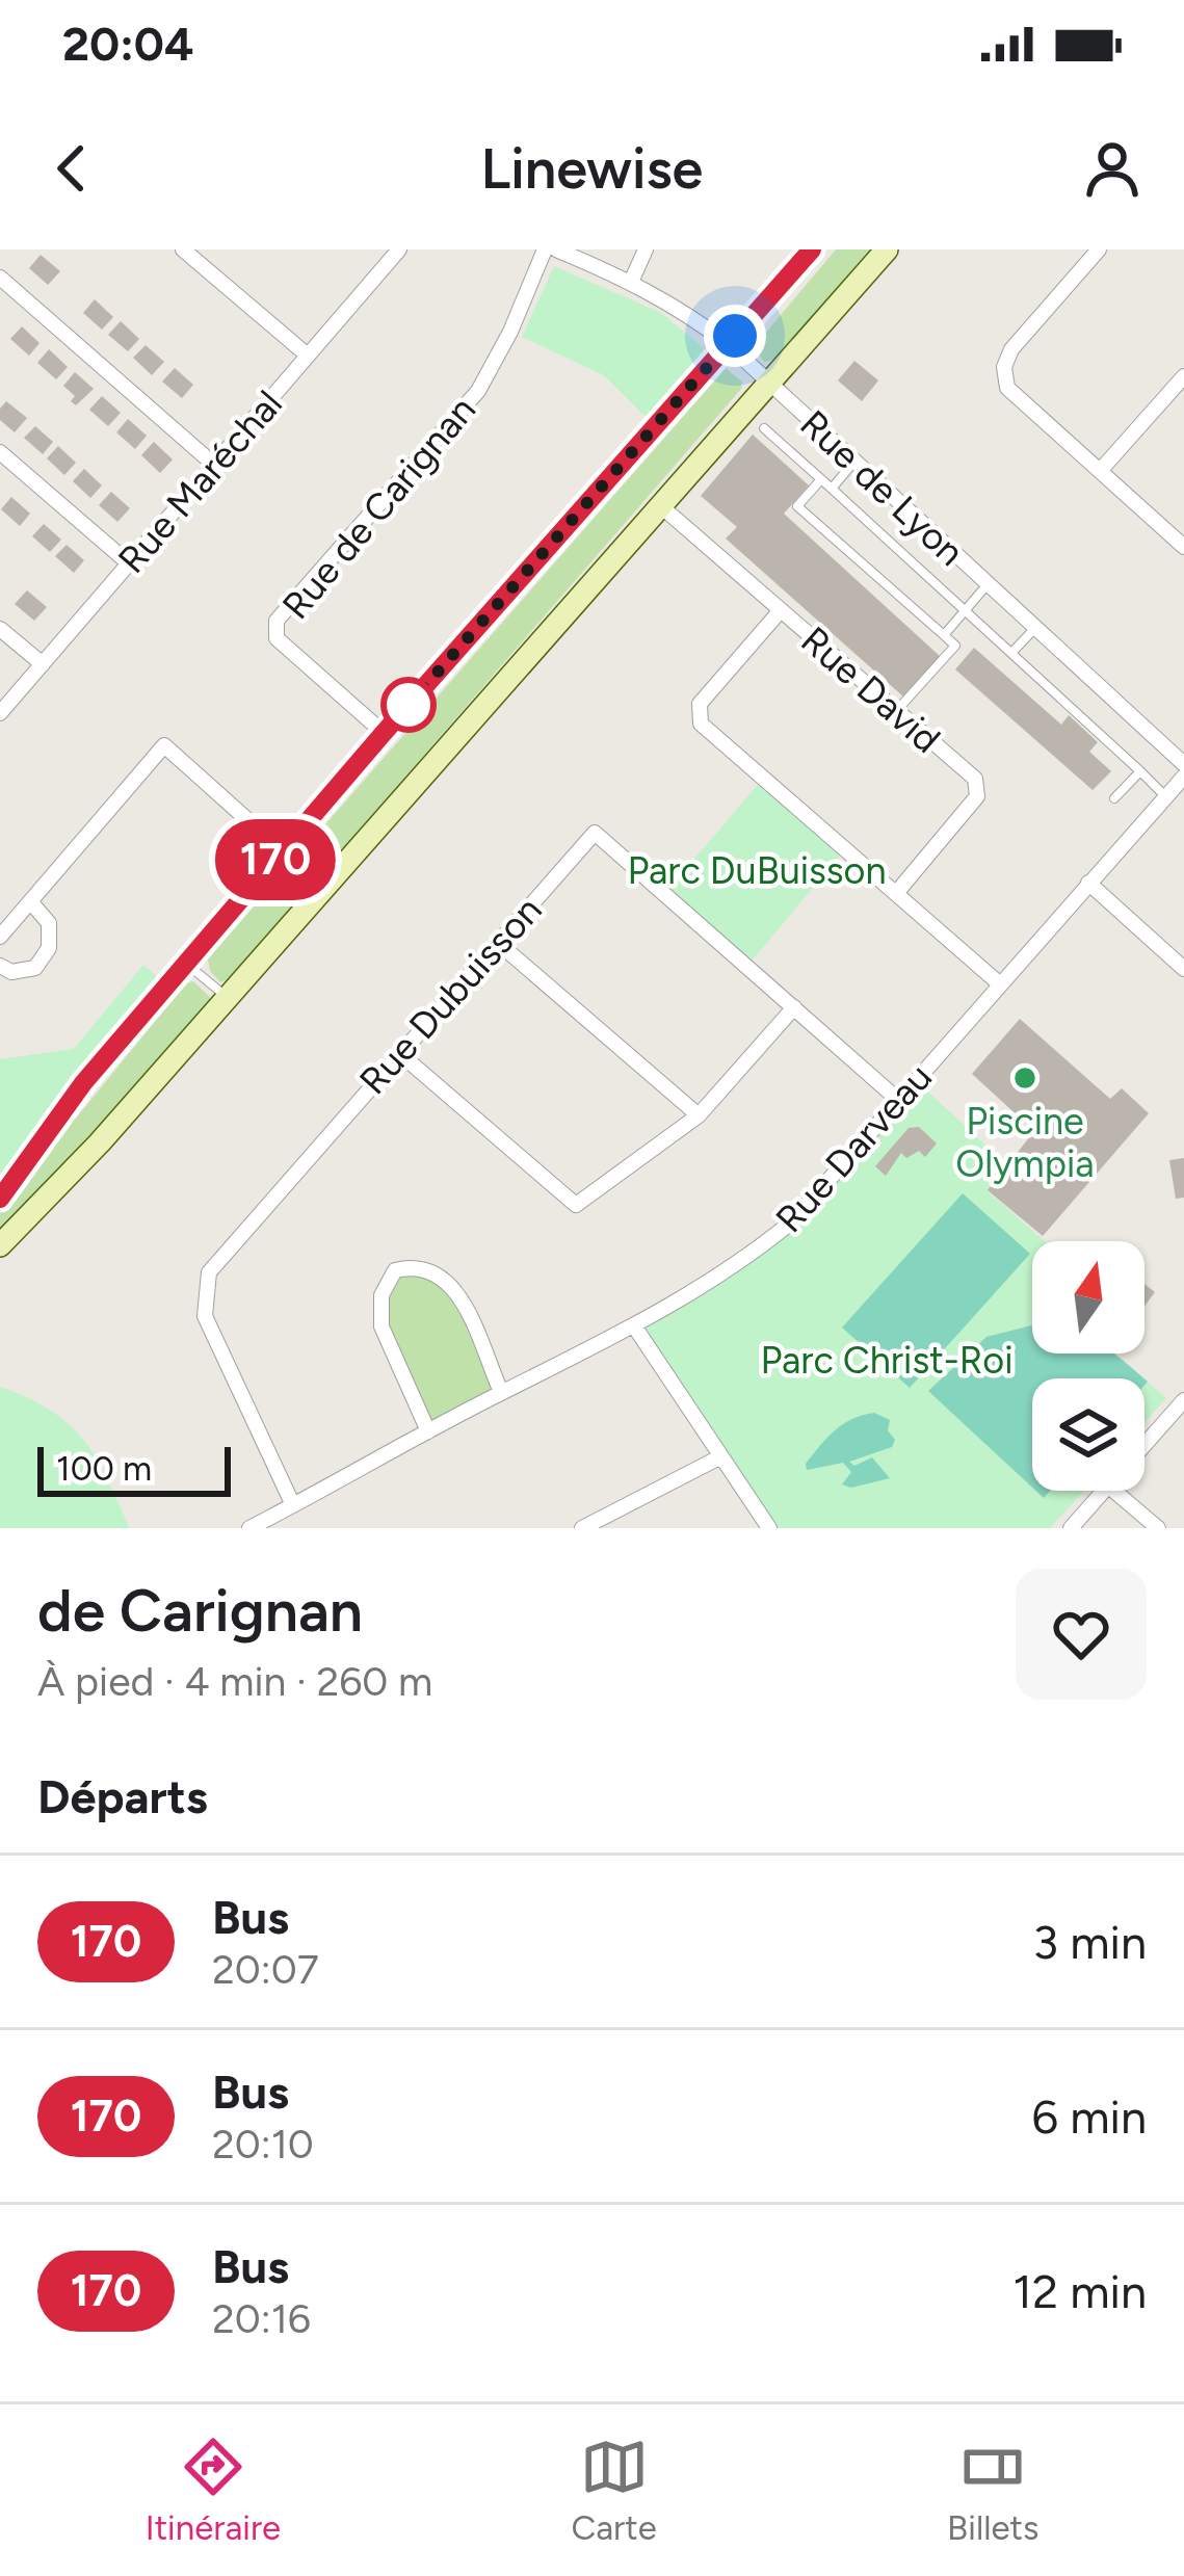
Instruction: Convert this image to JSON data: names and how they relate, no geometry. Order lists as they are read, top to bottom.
{
  "streets": {
    "street": [
      "Rue Maréchal",
      "Rue de Lyon",
      "Rue de Carignan",
      "Rue David",
      "Rue Dubuisson",
      "Rue Darveau"
    ]
  },
  "crossings": [
    ["Rue Dubuisson", "Rue Darveau"]
  ],
  "parks": ["Parc DuBuisson", "Parc Christ-Roi"],
  "places": ["Piscine Olympia"],
  "lines": ["bus line 170"],
  "scale_bar": "100 m",
  "north": "top",
  "page": {
    "status": "20:04",
    "header": "Linewise",
    "on_map": "170",
    "scale": "100 m",
    "heading": [
      ["de Carignan", "À pied · 4 min · 260 m"],
      "Départs"
    ],
    "list": [
      {
        "mark": "170",
        "name": "Bus",
        "note": "20:07",
        "value": "3 min"
      },
      {
        "mark": "170",
        "name": "Bus",
        "note": "20:10",
        "value": "6 min"
      },
      {
        "mark": "170",
        "name": "Bus",
        "note": "20:16",
        "value": "12 min"
      }
    ],
    "tabs": ["Itinéraire", "Carte", "Billets"]
  }
}
